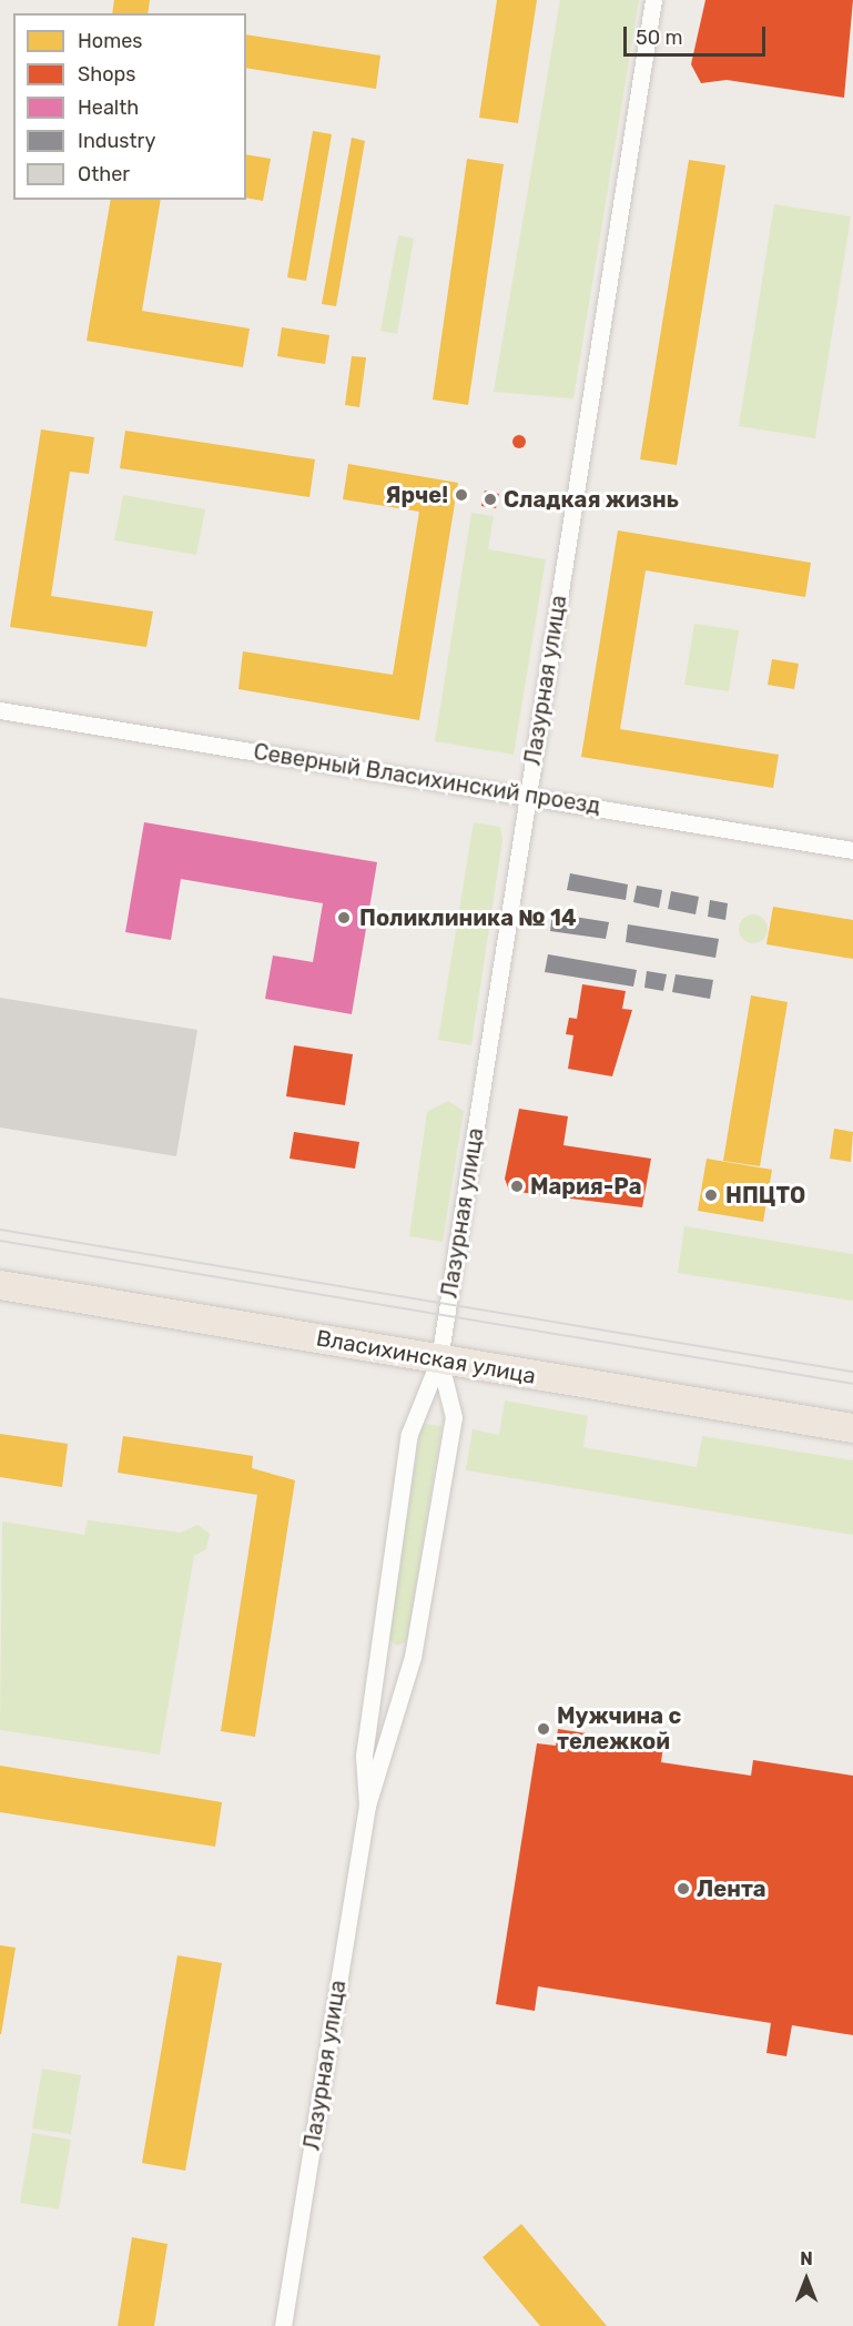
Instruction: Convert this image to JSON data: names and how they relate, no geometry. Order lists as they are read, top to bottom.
{
  "streets": {
    "highway": ["Власихинская улица"],
    "street": ["Лазурная улица", "Северный Власихинский проезд"]
  },
  "crossings": [
    ["Лазурная улица", "Северный Власихинский проезд"],
    ["Лазурная улица", "Власихинская улица"]
  ],
  "places": [
    "Ярче!",
    "Сладкая жизнь",
    "Поликлиника № 14",
    "Мария-Ра",
    "НПЦТО",
    "Мужчина с тележкой",
    "Лента"
  ],
  "legend": [
    "Homes",
    "Shops",
    "Health",
    "Industry",
    "Other"
  ],
  "scale_bar": "50 m",
  "north": "top"
}
